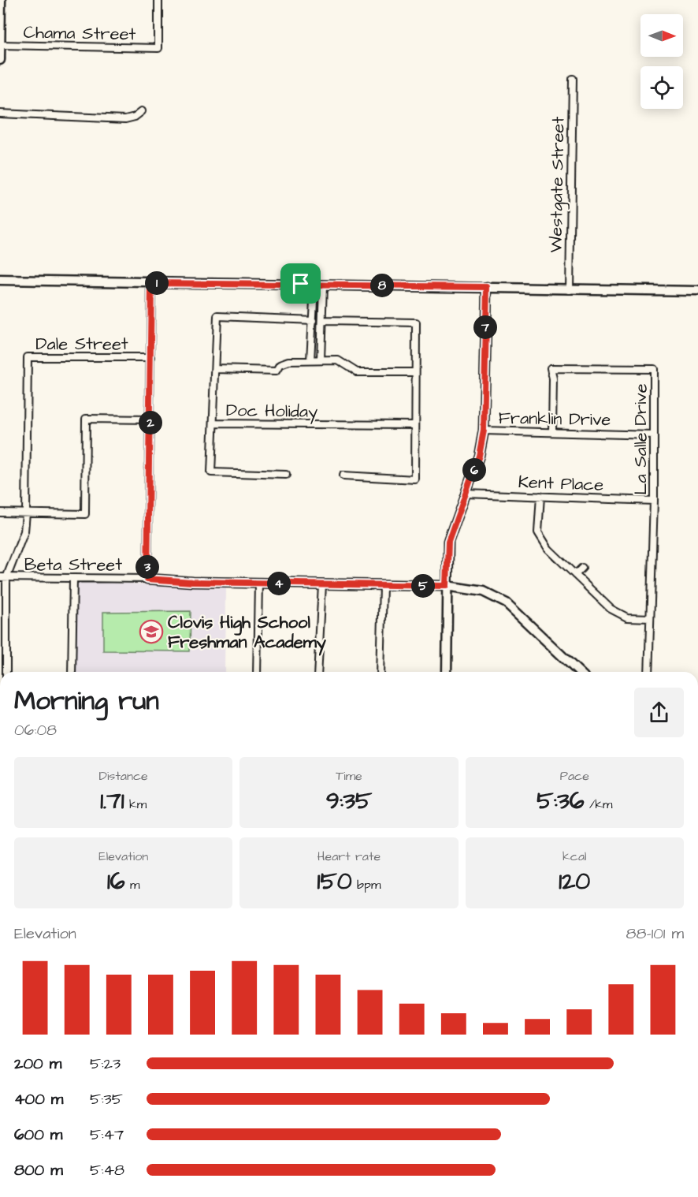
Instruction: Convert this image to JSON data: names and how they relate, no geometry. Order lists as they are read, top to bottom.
{
  "streets": {
    "street": [
      "Chama Street",
      "Westgate Street",
      "Dale Street",
      "Doc Holiday",
      "Franklin Drive",
      "La Salle Drive",
      "Kent Place",
      "Beta Street"
    ]
  },
  "crossings": [
    ["Franklin Drive", "La Salle Drive"],
    ["La Salle Drive", "Kent Place"]
  ],
  "places": {
    "school or university": ["Clovis High School Freshman Academy"]
  },
  "north": "right",
  "page": {
    "pins": [
      "1",
      "8",
      "7",
      "2",
      "6",
      "3",
      "4",
      "5"
    ],
    "heading": ["Morning run", "06:08"],
    "stats": [
      ["Distance", "1.71 km"],
      ["Time", "9:35"],
      ["Pace", "5:36 /km"],
      ["Elevation", "16 m"],
      ["Heart rate", "150 bpm"],
      ["kcal", "120"]
    ],
    "chart": ["Elevation", "88–101 m"],
    "list": [
      {
        "name": "200 m",
        "note": "5:23"
      },
      {
        "name": "400 m",
        "note": "5:35"
      },
      {
        "name": "600 m",
        "note": "5:47"
      },
      {
        "name": "800 m",
        "note": "5:48"
      }
    ]
  }
}
